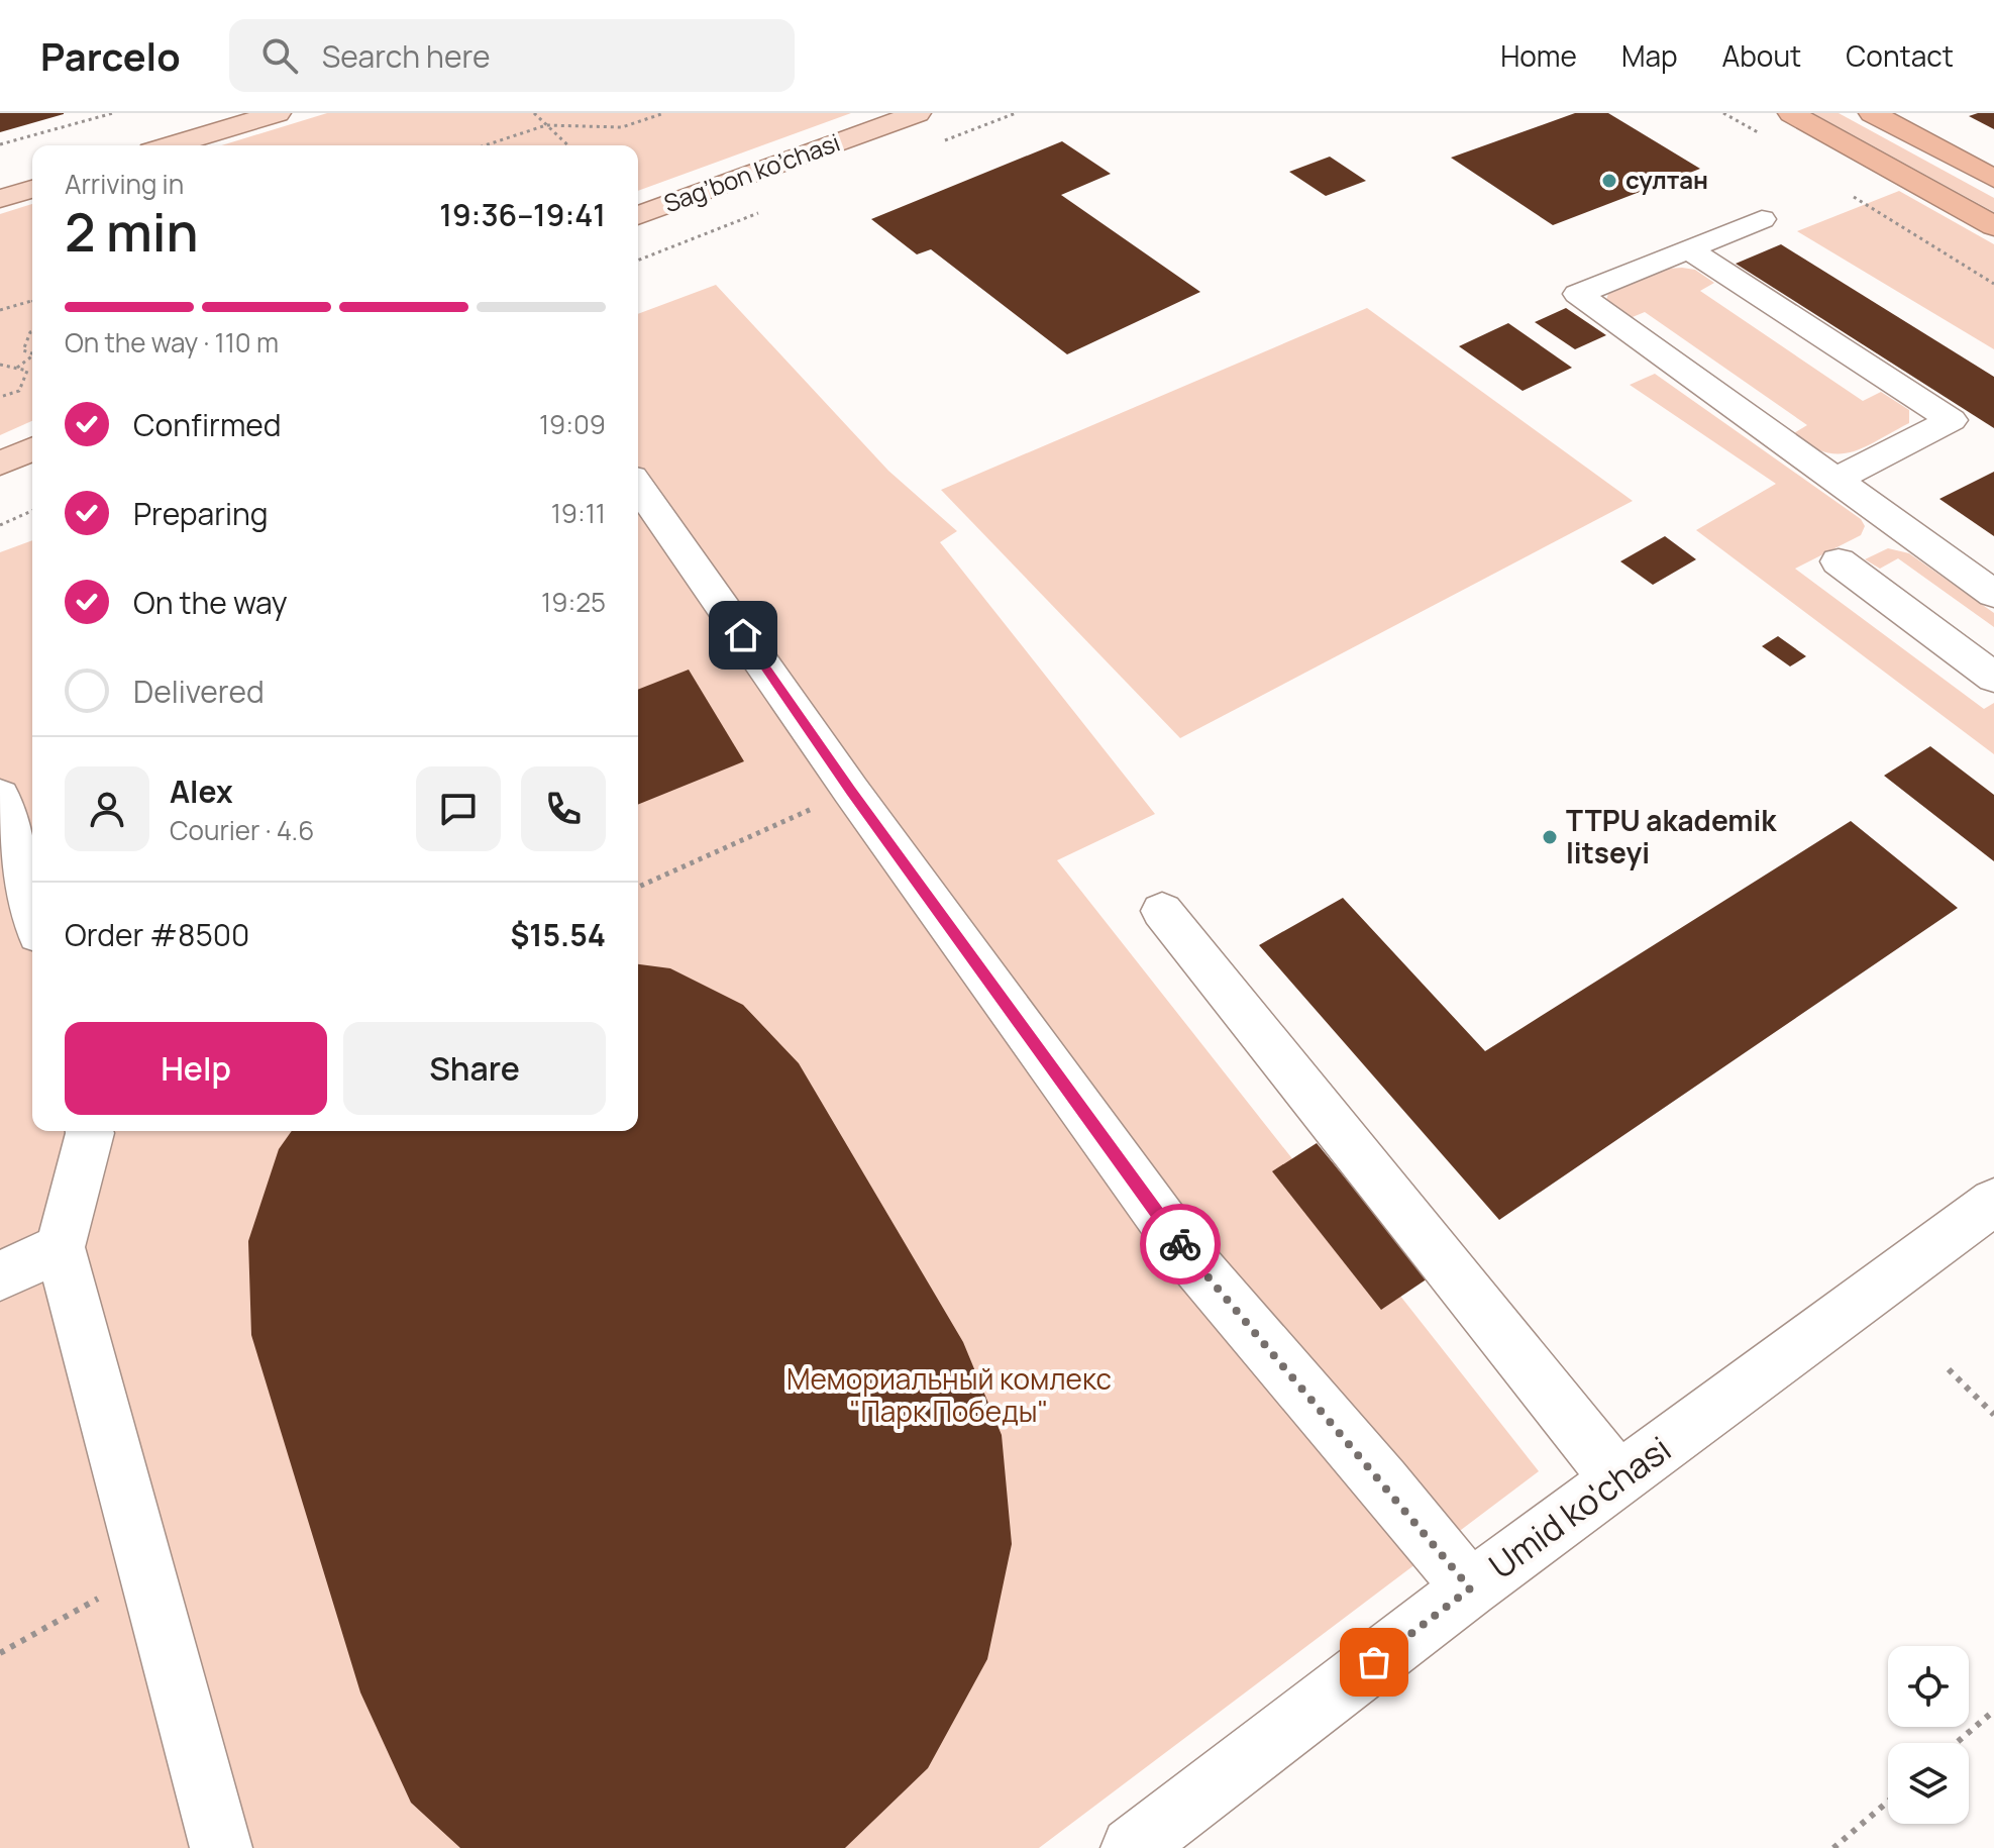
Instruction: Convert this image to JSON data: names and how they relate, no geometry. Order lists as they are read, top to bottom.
{
  "streets": {
    "main road": ["Sag’bon ko’chasi"],
    "street": ["Umid ko'chasi"]
  },
  "parks": ["Мемориальный комлекс \"Парк Победы\""],
  "places": ["султан", "TTPU akademik litseyi"],
  "page": {
    "header": "Parcelo",
    "search": "Search here",
    "nav": [
      "Home",
      "Map",
      "About",
      "Contact"
    ],
    "heading": ["2 min", "Arriving in", "19:36–19:41"],
    "panel": [
      "Alex",
      "Courier · 4.6",
      "Order #8500",
      "$15.54"
    ],
    "bar": "On the way · 110 m",
    "list": [
      ["Confirmed", "19:09"],
      ["Preparing", "19:11"],
      ["On the way", "19:25"],
      "Delivered"
    ],
    "buttons": ["Help", "Share"]
  }
}
